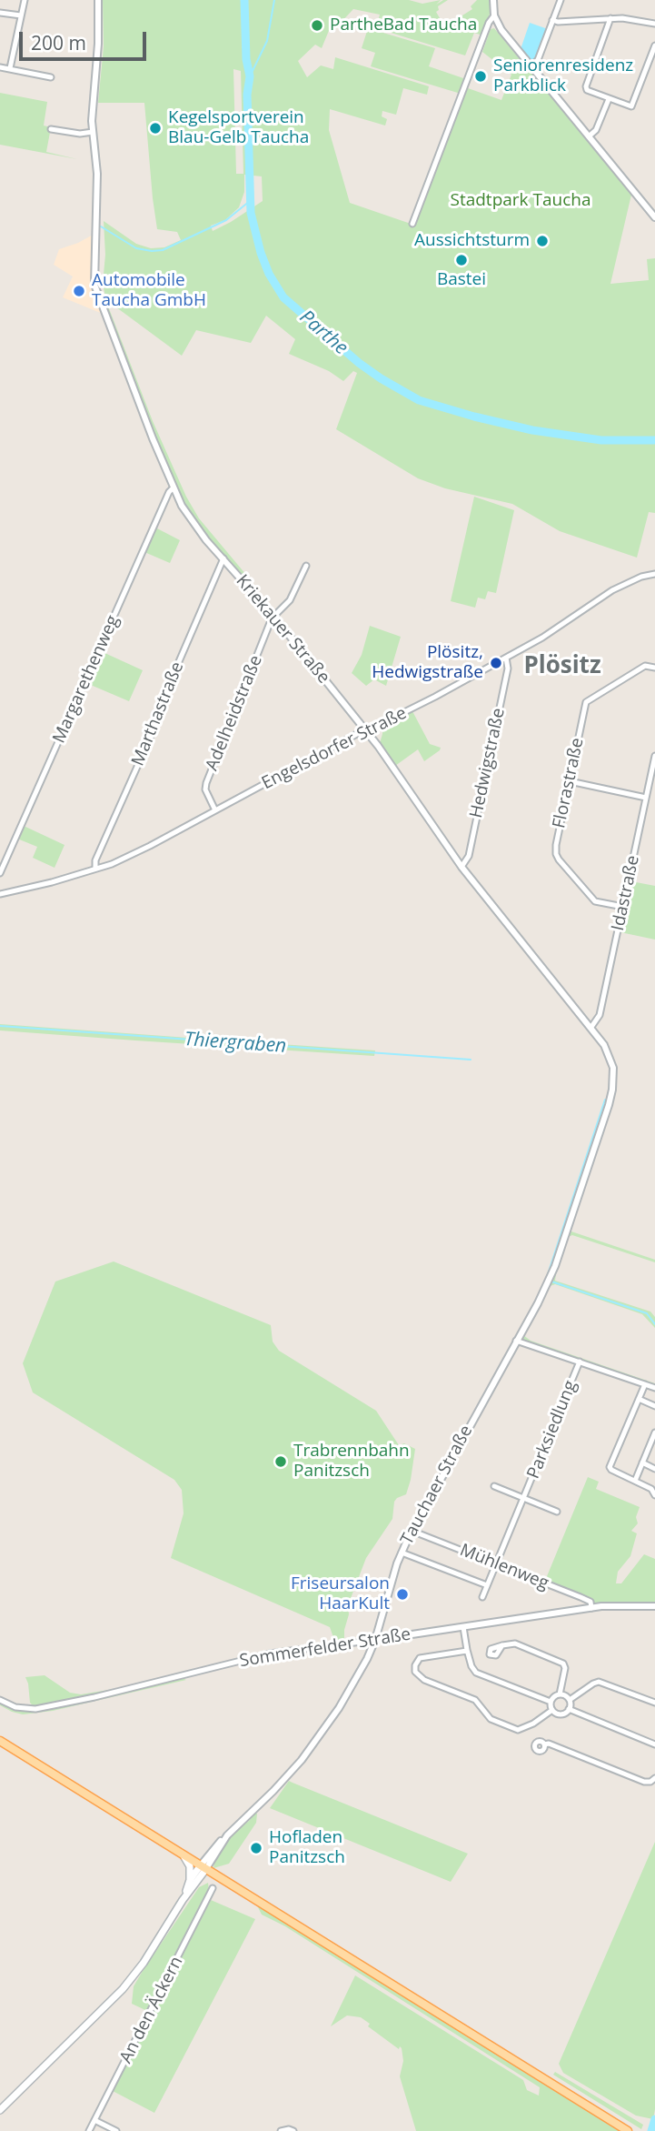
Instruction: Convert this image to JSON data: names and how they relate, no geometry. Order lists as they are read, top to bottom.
{
  "streets": {
    "street": [
      "Kriekauer Straße",
      "Margarethenweg",
      "Adelheidstraße",
      "Marthastraße",
      "Engelsdorfer Straße",
      "Hedwigstraße",
      "Florastraße",
      "Idastraße",
      "Parksiedlung",
      "Tauchaer Straße",
      "Mühlenweg",
      "Sommerfelder Straße",
      "An den Äckern"
    ]
  },
  "crossings": [
    ["Kriekauer Straße", "Margarethenweg"],
    ["Kriekauer Straße", "Adelheidstraße"],
    ["Kriekauer Straße", "Marthastraße"],
    ["Kriekauer Straße", "Engelsdorfer Straße"],
    ["Kriekauer Straße", "Hedwigstraße"],
    ["Kriekauer Straße", "Idastraße"],
    ["Kriekauer Straße", "Tauchaer Straße"],
    ["Adelheidstraße", "Engelsdorfer Straße"],
    ["Marthastraße", "Engelsdorfer Straße"],
    ["Engelsdorfer Straße", "Hedwigstraße"],
    ["Florastraße", "Idastraße"],
    ["Parksiedlung", "Mühlenweg"],
    ["Tauchaer Straße", "Mühlenweg"],
    ["Tauchaer Straße", "Sommerfelder Straße"],
    ["Mühlenweg", "Sommerfelder Straße"]
  ],
  "districts": ["Plösitz"],
  "water": ["Parthe", "Thiergraben"],
  "parks": ["Stadtpark Taucha"],
  "places": [
    "PartheBad Taucha",
    "Seniorenresidenz Parkblick",
    "Kegelsportverein Blau-Gelb Taucha",
    "Aussichtsturm",
    "Bastei",
    "Automobile Taucha GmbH",
    "Plösitz, Hedwigstraße",
    "Trabrennbahn Panitzsch",
    "Friseursalon HaarKult",
    "Hofladen Panitzsch"
  ],
  "scale_bar": "200 m"
}
